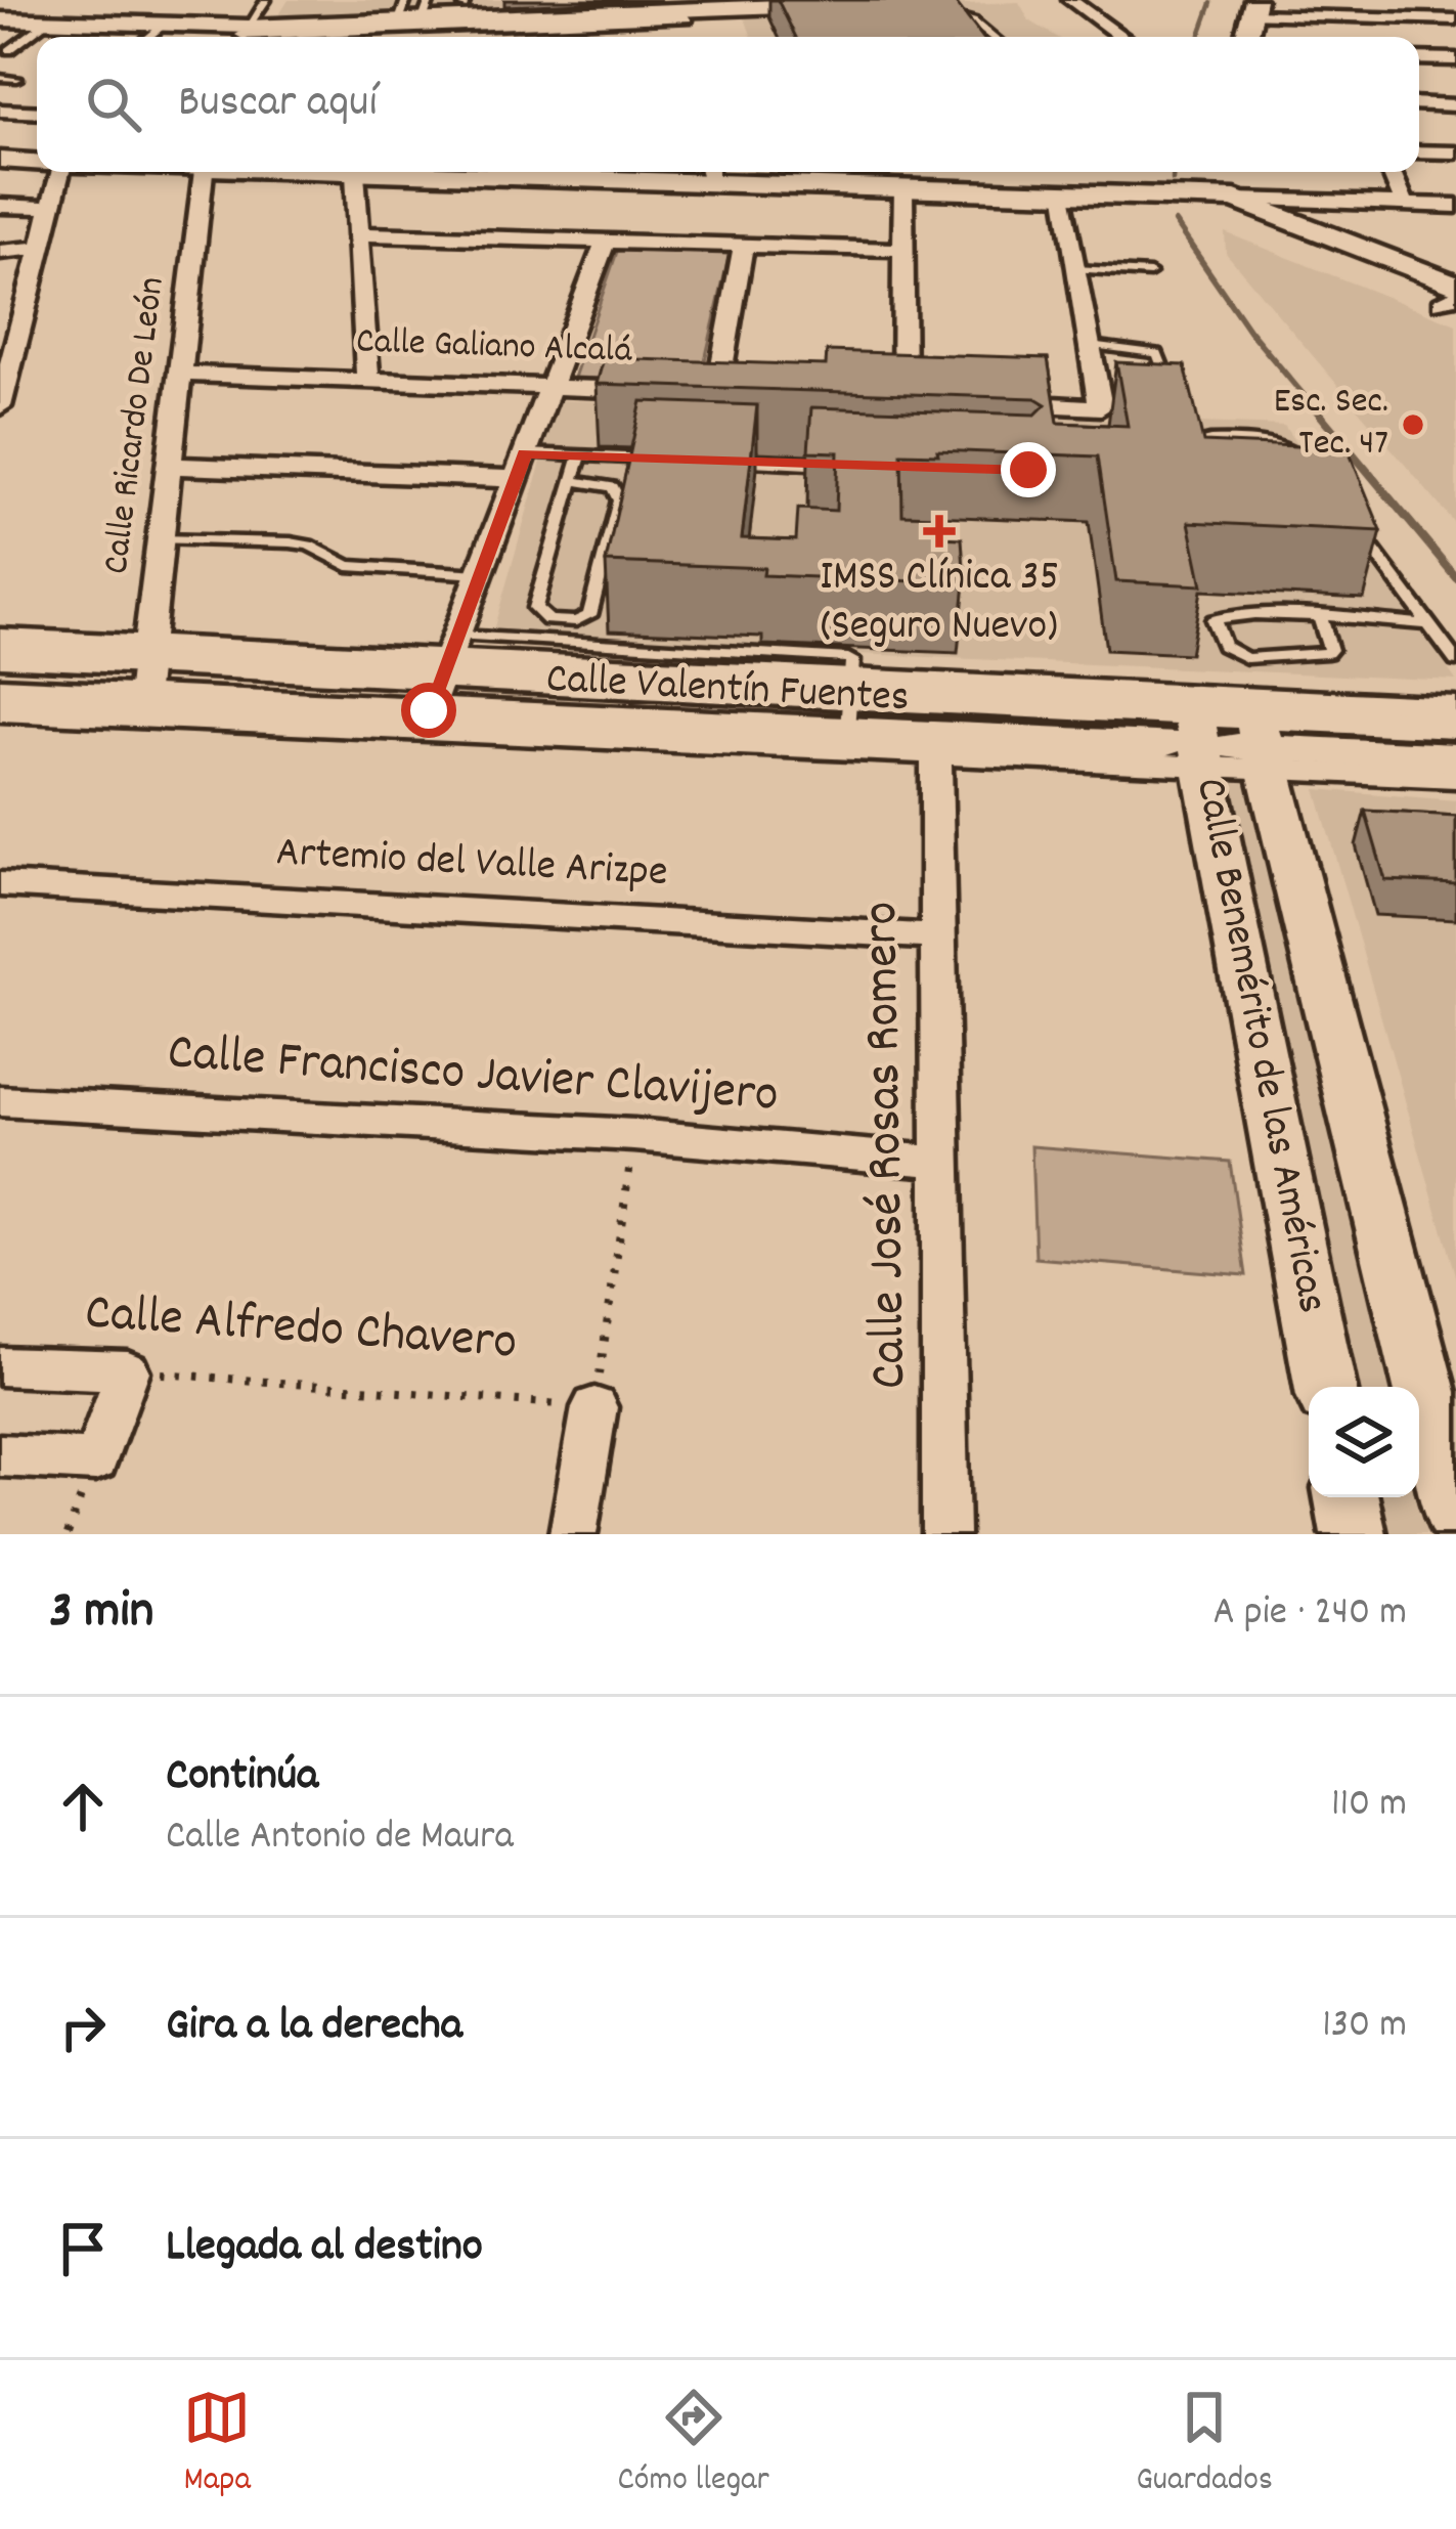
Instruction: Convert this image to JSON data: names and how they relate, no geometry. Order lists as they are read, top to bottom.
{
  "streets": {
    "street": [
      "Calle Galiano Alcalá",
      "Calle Ricardo De León",
      "Calle Valentín Fuentes",
      "Artemio del Valle Arizpe",
      "Calle Benemérito de las Américas",
      "Calle Francisco Javier Clavijero",
      "Calle José Rosas Romero",
      "Calle Alfredo Chavero"
    ]
  },
  "crossings": [
    ["Calle Galiano Alcalá", "Calle Ricardo De León"],
    ["Calle Ricardo De León", "Calle Valentín Fuentes"],
    ["Calle Valentín Fuentes", "Calle Benemérito de las Américas"],
    ["Artemio del Valle Arizpe", "Calle José Rosas Romero"],
    ["Calle Francisco Javier Clavijero", "Calle José Rosas Romero"]
  ],
  "places": {
    "other": ["Esc. Sec. Tec. 47"],
    "health": ["IMSS Clínica 35 (Seguro Nuevo)"]
  },
  "page": {
    "search": "Buscar aquí",
    "heading": ["3 min", "A pie · 240 m"],
    "list": [
      ["Continúa", "Calle Antonio de Maura", "110 m"],
      ["Gira a la derecha", "130 m"],
      "Llegada al destino"
    ],
    "nav": ["Mapa", "Cómo llegar", "Guardados"]
  }
}
